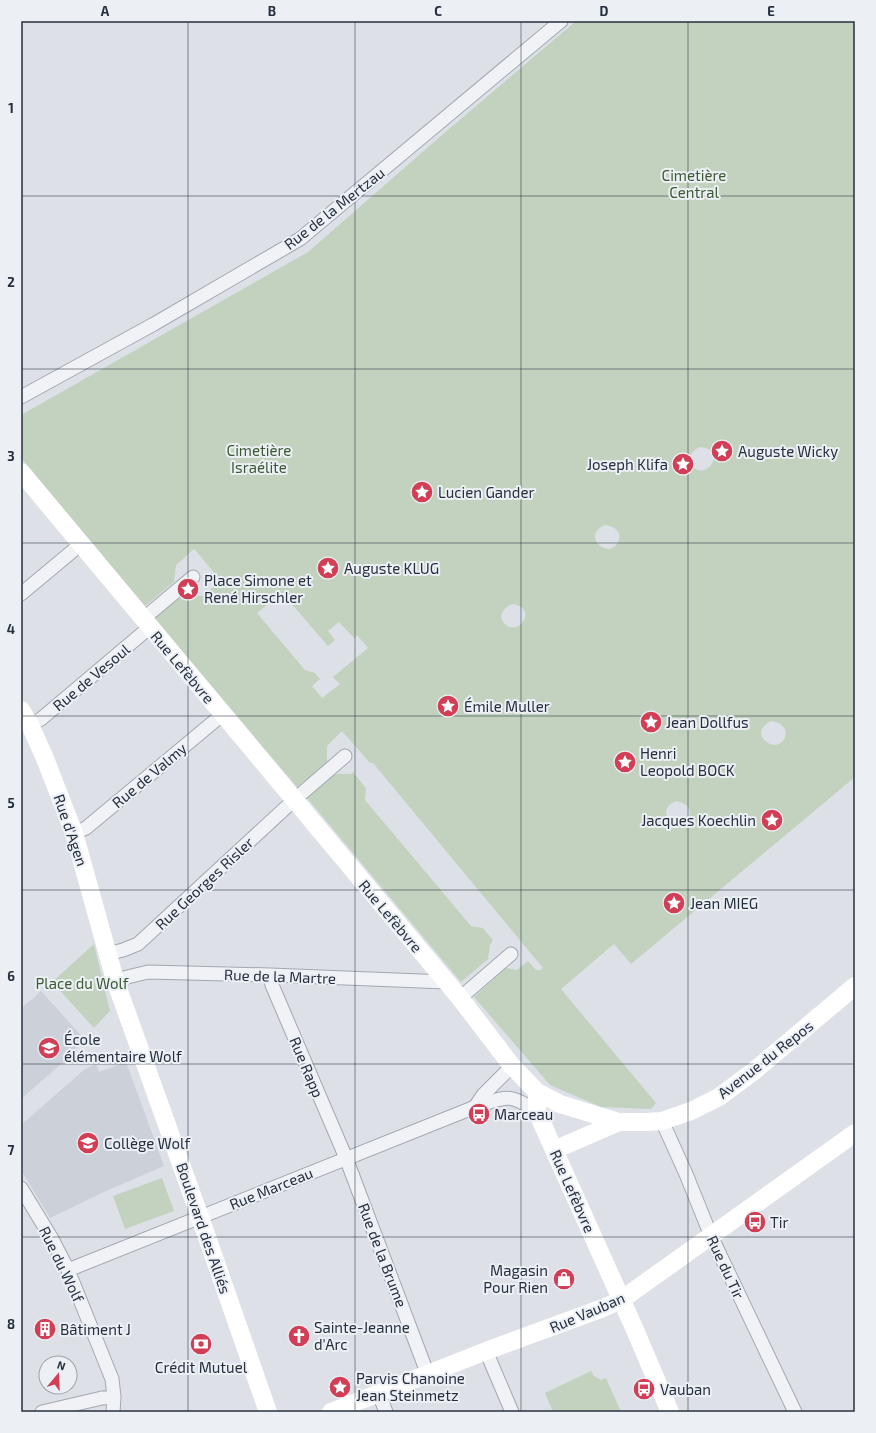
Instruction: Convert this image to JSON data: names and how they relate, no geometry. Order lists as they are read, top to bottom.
{
  "streets": {
    "main road": [
      "Rue Lefèbvre",
      "Rue d'Agen",
      "Avenue du Repos",
      "Boulevard des Alliés",
      "Rue Vauban"
    ],
    "street": [
      "Rue de la Mertzau",
      "Rue de Vesoul",
      "Rue de Valmy",
      "Rue Georges Risler",
      "Rue de la Martre",
      "Rue Rapp",
      "Rue Marceau",
      "Rue de la Brume",
      "Rue du Wolf",
      "Rue du Tir"
    ]
  },
  "crossings": [
    ["Rue Lefèbvre", "Rue de Vesoul"],
    ["Rue Lefèbvre", "Rue de Valmy"],
    ["Rue Lefèbvre", "Rue Georges Risler"],
    ["Rue Lefèbvre", "Rue de la Martre"],
    ["Rue Lefèbvre", "Avenue du Repos"],
    ["Rue Lefèbvre", "Rue Marceau"],
    ["Rue Lefèbvre", "Rue Vauban"],
    ["Rue de Vesoul", "Rue d'Agen"],
    ["Rue de Valmy", "Rue d'Agen"],
    ["Rue d'Agen", "Rue Georges Risler"],
    ["Rue d'Agen", "Boulevard des Alliés"],
    ["Rue Georges Risler", "Boulevard des Alliés"],
    ["Rue de la Martre", "Rue Rapp"],
    ["Rue de la Martre", "Boulevard des Alliés"],
    ["Avenue du Repos", "Rue du Tir"],
    ["Rue Rapp", "Rue Marceau"],
    ["Rue Rapp", "Rue de la Brume"],
    ["Rue Marceau", "Boulevard des Alliés"],
    ["Rue Marceau", "Rue de la Brume"],
    ["Rue Marceau", "Rue du Wolf"],
    ["Rue de la Brume", "Rue Vauban"],
    ["Rue du Tir", "Rue Vauban"]
  ],
  "parks": ["Cimetière Central", "Cimetière Israélite", "Place du Wolf"],
  "places": {
    "place": [
      "Auguste Wicky",
      "Joseph Klifa",
      "Lucien Gander",
      "Auguste KLUG",
      "Place Simone et René Hirschler",
      "Émile Muller",
      "Jean Dollfus",
      "Henri Leopold BOCK",
      "Jacques Koechlin",
      "Jean MIEG",
      "Parvis Chanoine Jean Steinmetz"
    ],
    "school or university": ["École élémentaire Wolf", "Collège Wolf"],
    "bus stop": ["Marceau", "Tir", "Vauban"],
    "shop": ["Magasin Pour Rien"],
    "building": ["Bâtiment J"],
    "church": ["Sainte-Jeanne d'Arc"],
    "bank": ["Crédit Mutuel"]
  },
  "north": "top",
  "grid": {
    "columns": [
      "A",
      "B",
      "C",
      "D",
      "E"
    ],
    "rows": [
      "1",
      "2",
      "3",
      "4",
      "5",
      "6",
      "7",
      "8"
    ]
  }
}
